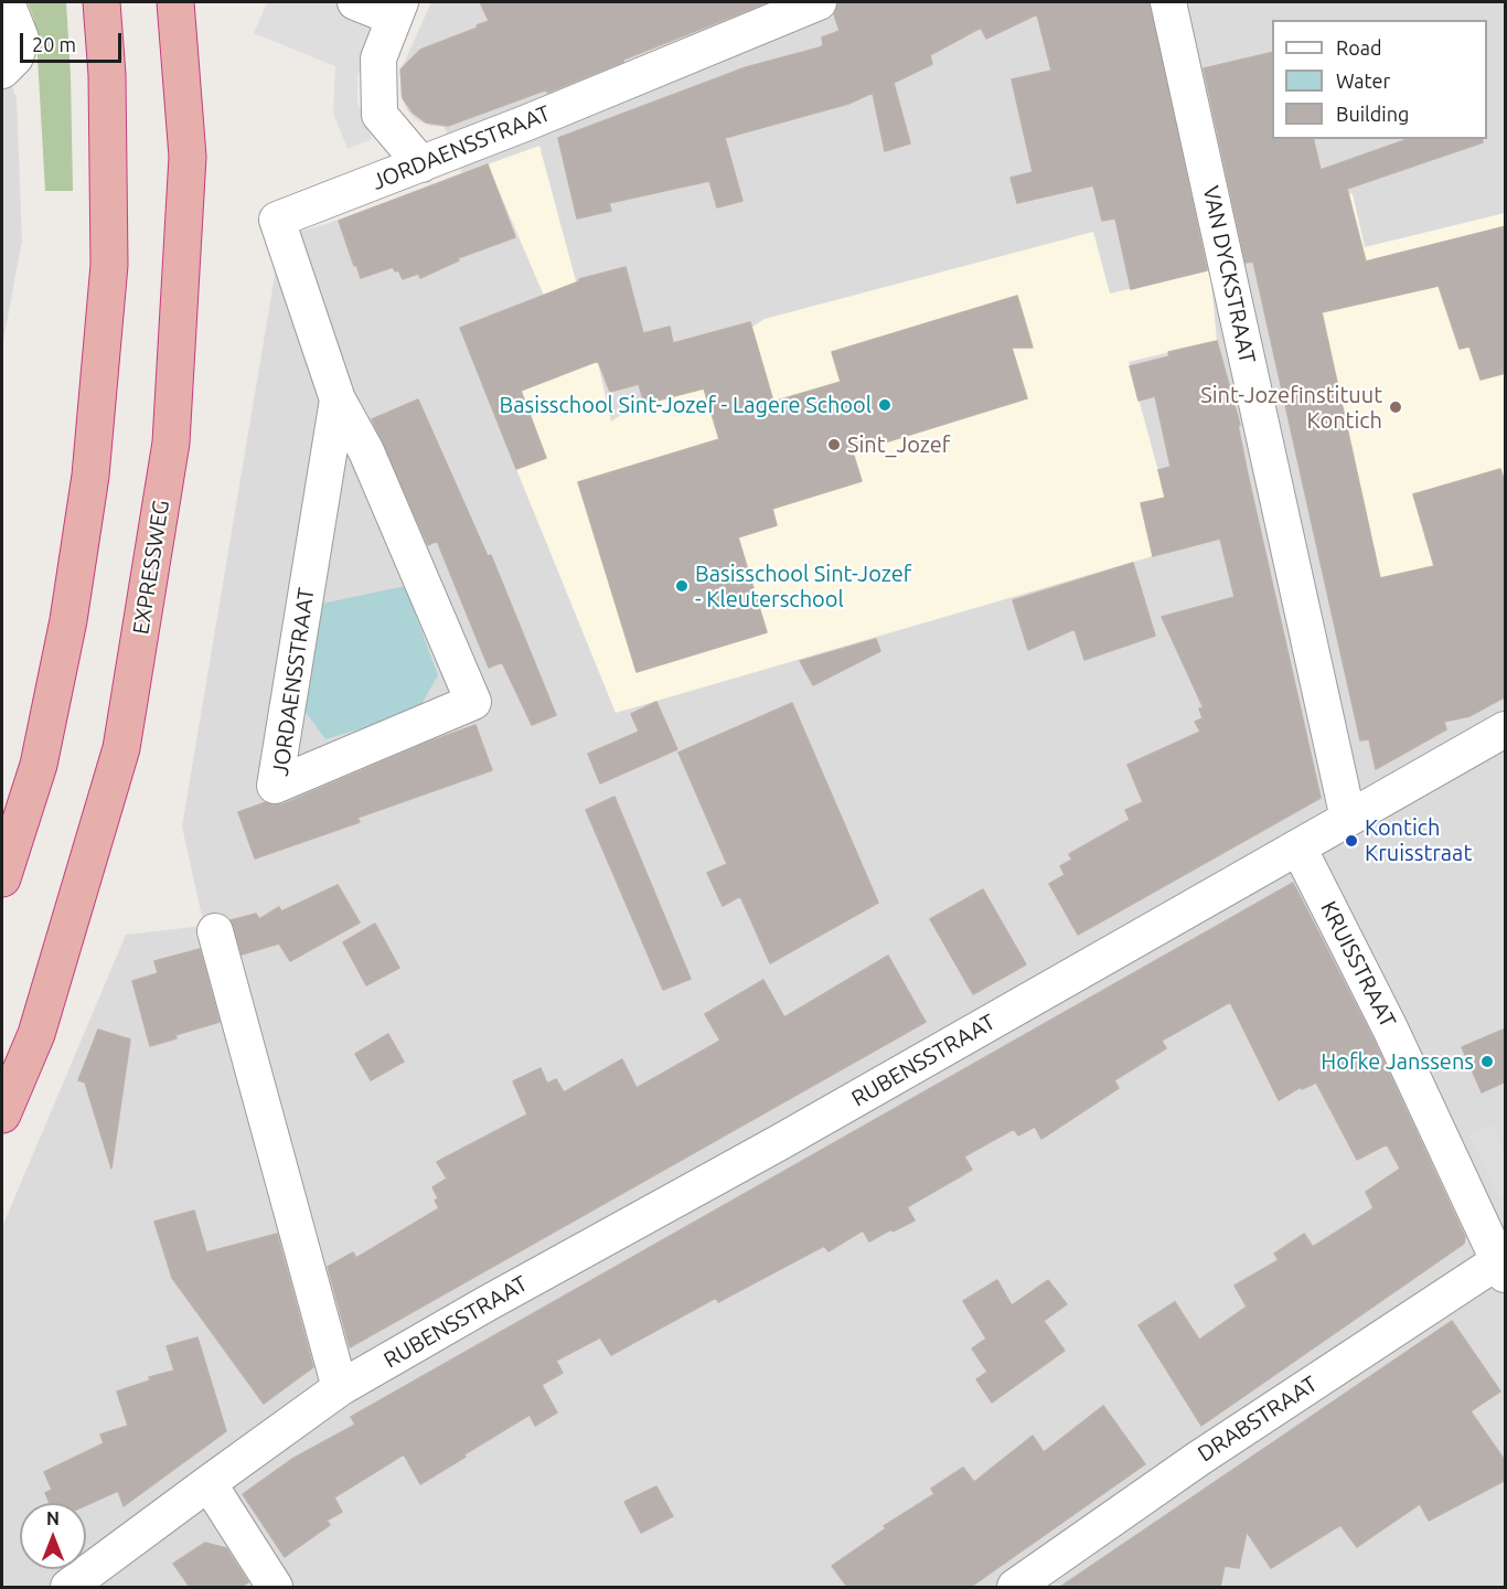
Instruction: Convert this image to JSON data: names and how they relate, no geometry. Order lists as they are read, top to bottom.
{
  "streets": {
    "highway": ["EXPRESSWEG"],
    "street": [
      "JORDAENSSTRAAT",
      "VAN DYCKSTRAAT",
      "KRUISSTRAAT",
      "RUBENSSTRAAT",
      "DRABSTRAAT"
    ]
  },
  "crossings": [
    ["VAN DYCKSTRAAT", "RUBENSSTRAAT"],
    ["KRUISSTRAAT", "RUBENSSTRAAT"],
    ["KRUISSTRAAT", "DRABSTRAAT"]
  ],
  "places": [
    "Basisschool Sint-Jozef - Lagere School",
    "Sint-Jozefinstituut Kontich",
    "Sint_Jozef",
    "Basisschool Sint-Jozef - Kleuterschool",
    "Kontich Kruisstraat",
    "Hofke Janssens"
  ],
  "legend": ["Road", "Water", "Building"],
  "scale_bar": "20 m",
  "north": "top"
}
